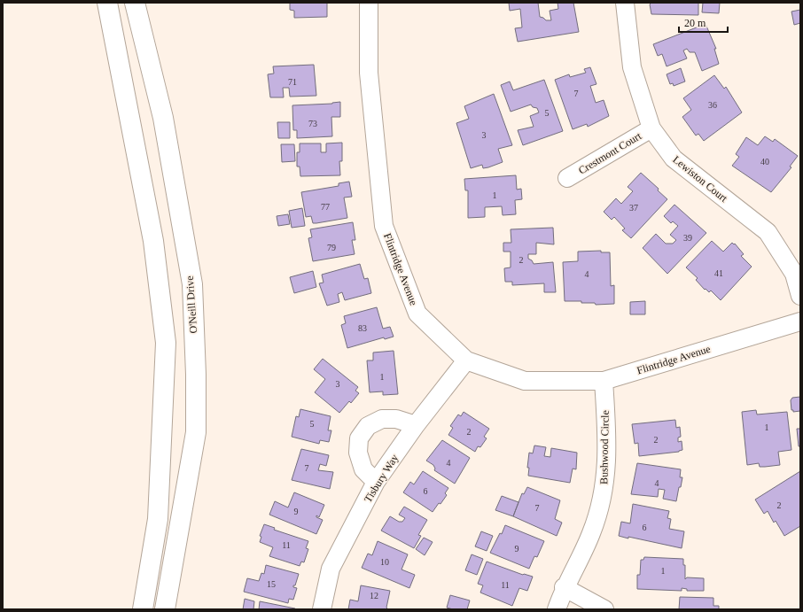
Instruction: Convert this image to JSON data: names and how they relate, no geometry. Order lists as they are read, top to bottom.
{
  "streets": {
    "main road": ["O'Neill Drive"],
    "street": [
      "Crestmont Court",
      "Lewiston Court",
      "Flintridge Avenue",
      "Bushwood Circle",
      "Tisbury Way"
    ]
  },
  "crossings": [
    ["Crestmont Court", "Lewiston Court"],
    ["Flintridge Avenue", "Bushwood Circle"],
    ["Flintridge Avenue", "Tisbury Way"]
  ],
  "house_numbers": [
    "71",
    "7",
    "36",
    "5",
    "73",
    "3",
    "40",
    "1",
    "77",
    "37",
    "39",
    "79",
    "2",
    "41",
    "4",
    "83",
    "1",
    "3",
    "5",
    "1",
    "2",
    "2",
    "4",
    "7",
    "4",
    "6",
    "2",
    "7",
    "9",
    "6",
    "11",
    "9",
    "10",
    "1",
    "15",
    "11",
    "12"
  ],
  "scale_bar": "20 m"
}
